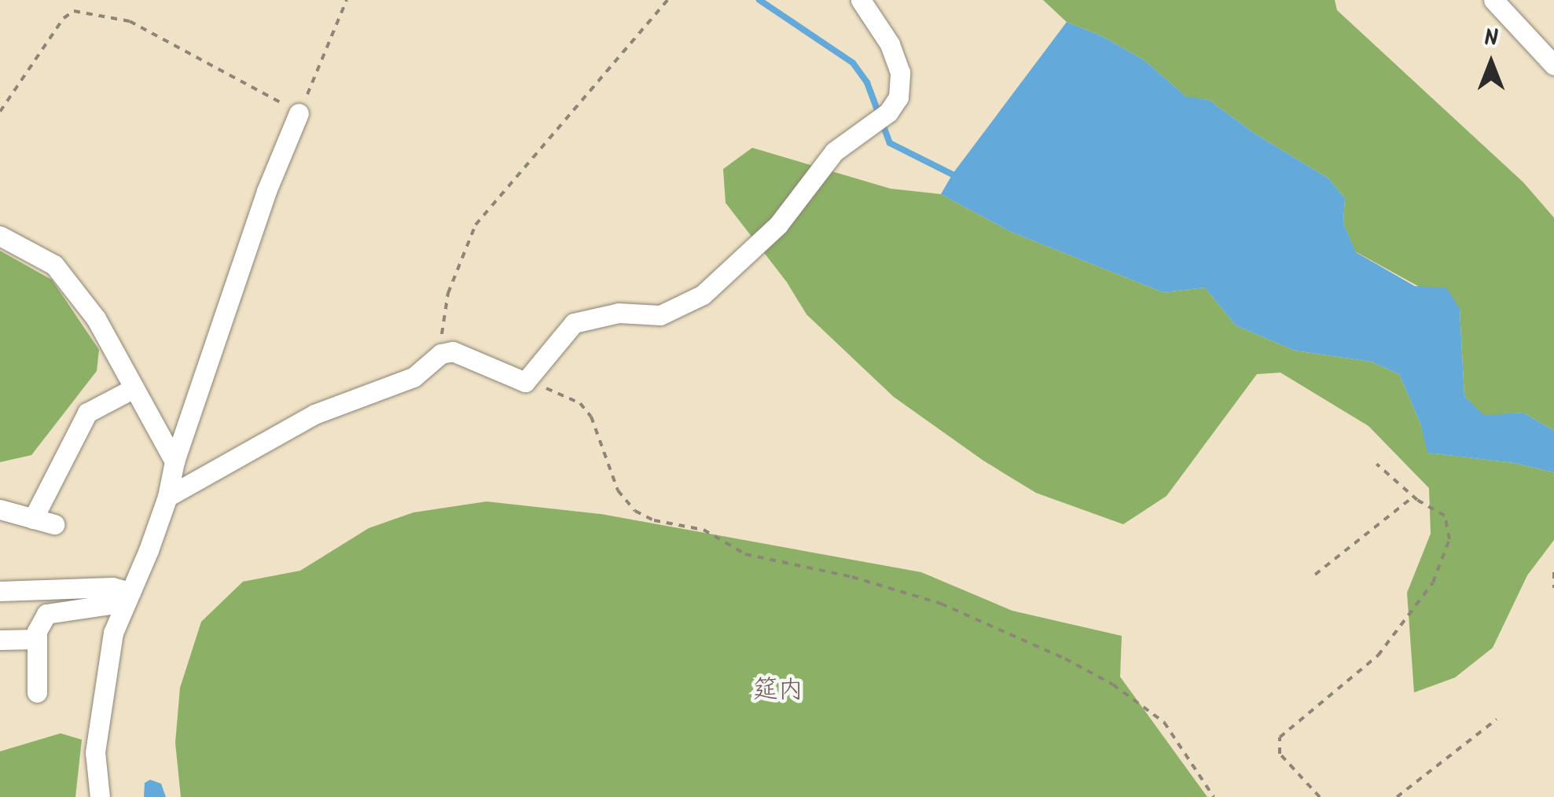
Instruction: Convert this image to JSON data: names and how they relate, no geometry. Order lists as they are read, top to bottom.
{
  "districts": ["筵内"],
  "north": "top"
}
